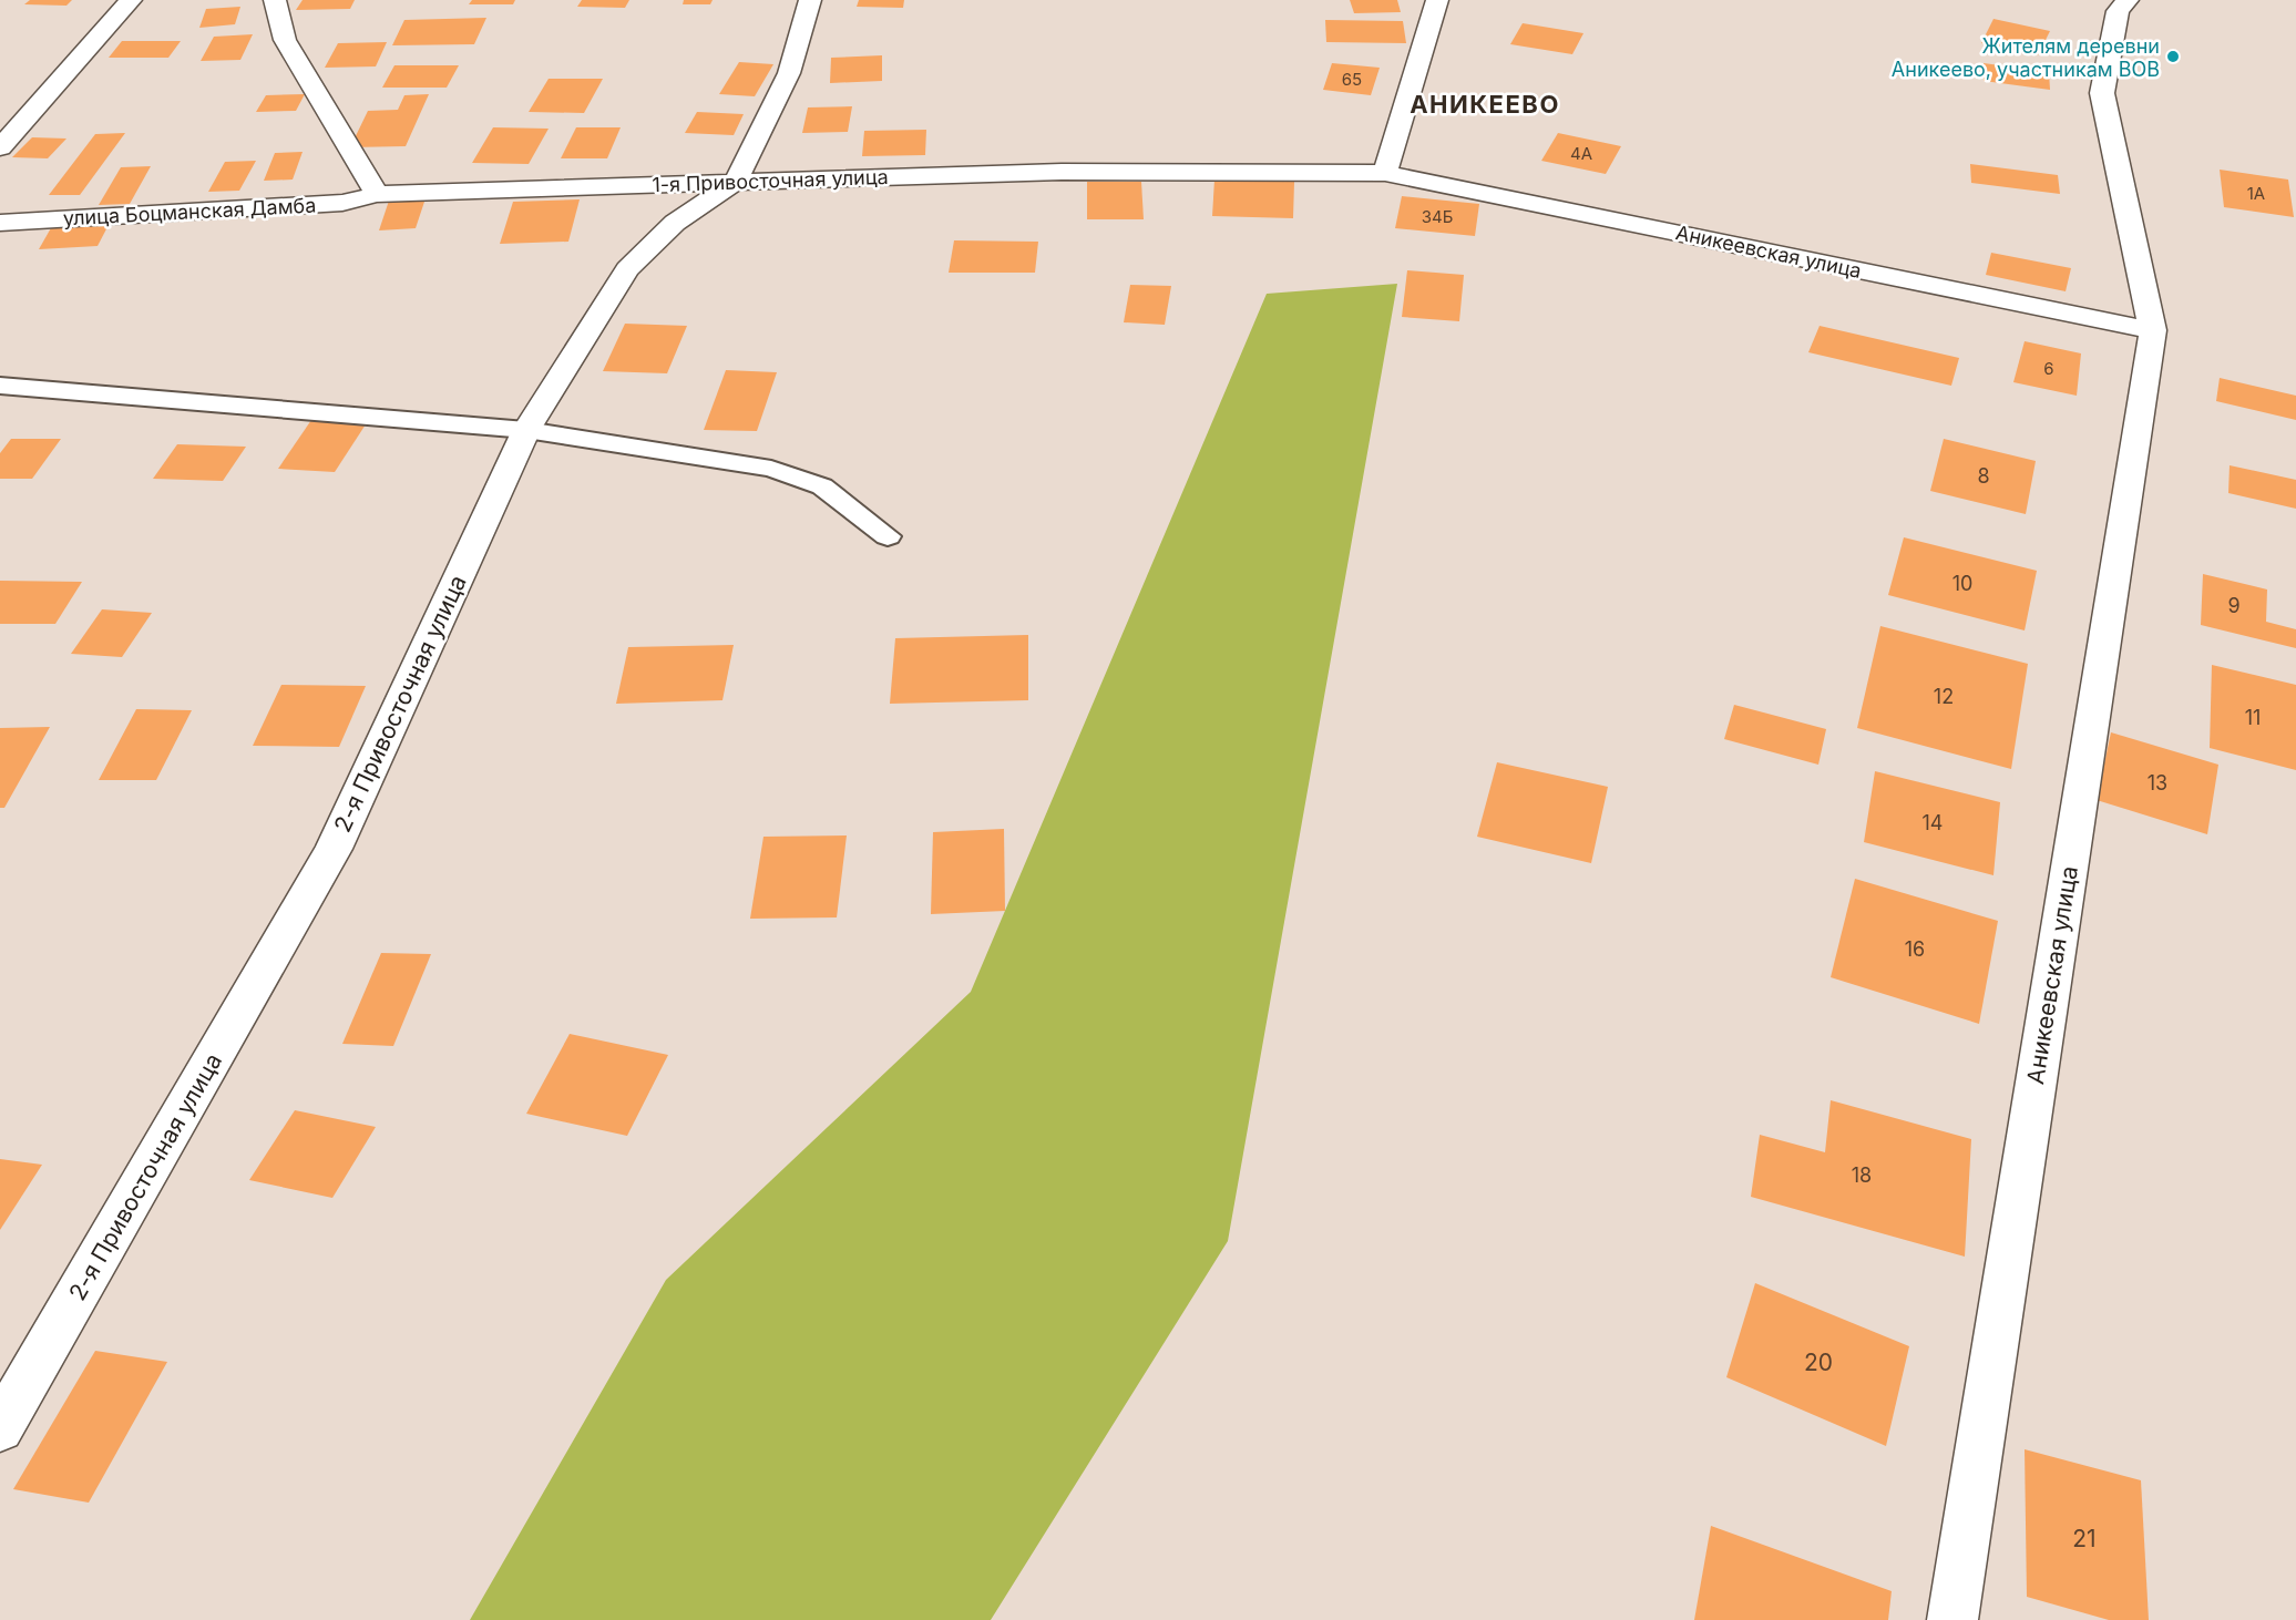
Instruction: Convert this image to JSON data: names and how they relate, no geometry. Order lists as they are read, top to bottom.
{
  "streets": {
    "street": [
      "1-я Привосточная улица",
      "улица Боцманская Дамба",
      "Аникеевская улица",
      "2-я Привосточная улица"
    ]
  },
  "crossings": [
    ["1-я Привосточная улица", "улица Боцманская Дамба"],
    ["1-я Привосточная улица", "Аникеевская улица"],
    ["1-я Привосточная улица", "2-я Привосточная улица"]
  ],
  "districts": ["АНИКЕЕВО"],
  "places": ["Жителям деревни Аникеево, участникам ВОВ"],
  "house_numbers": [
    "65",
    "4А",
    "1А",
    "34Б",
    "6",
    "8",
    "10",
    "9",
    "12",
    "11",
    "13",
    "14",
    "16",
    "18",
    "20",
    "21"
  ]
}
